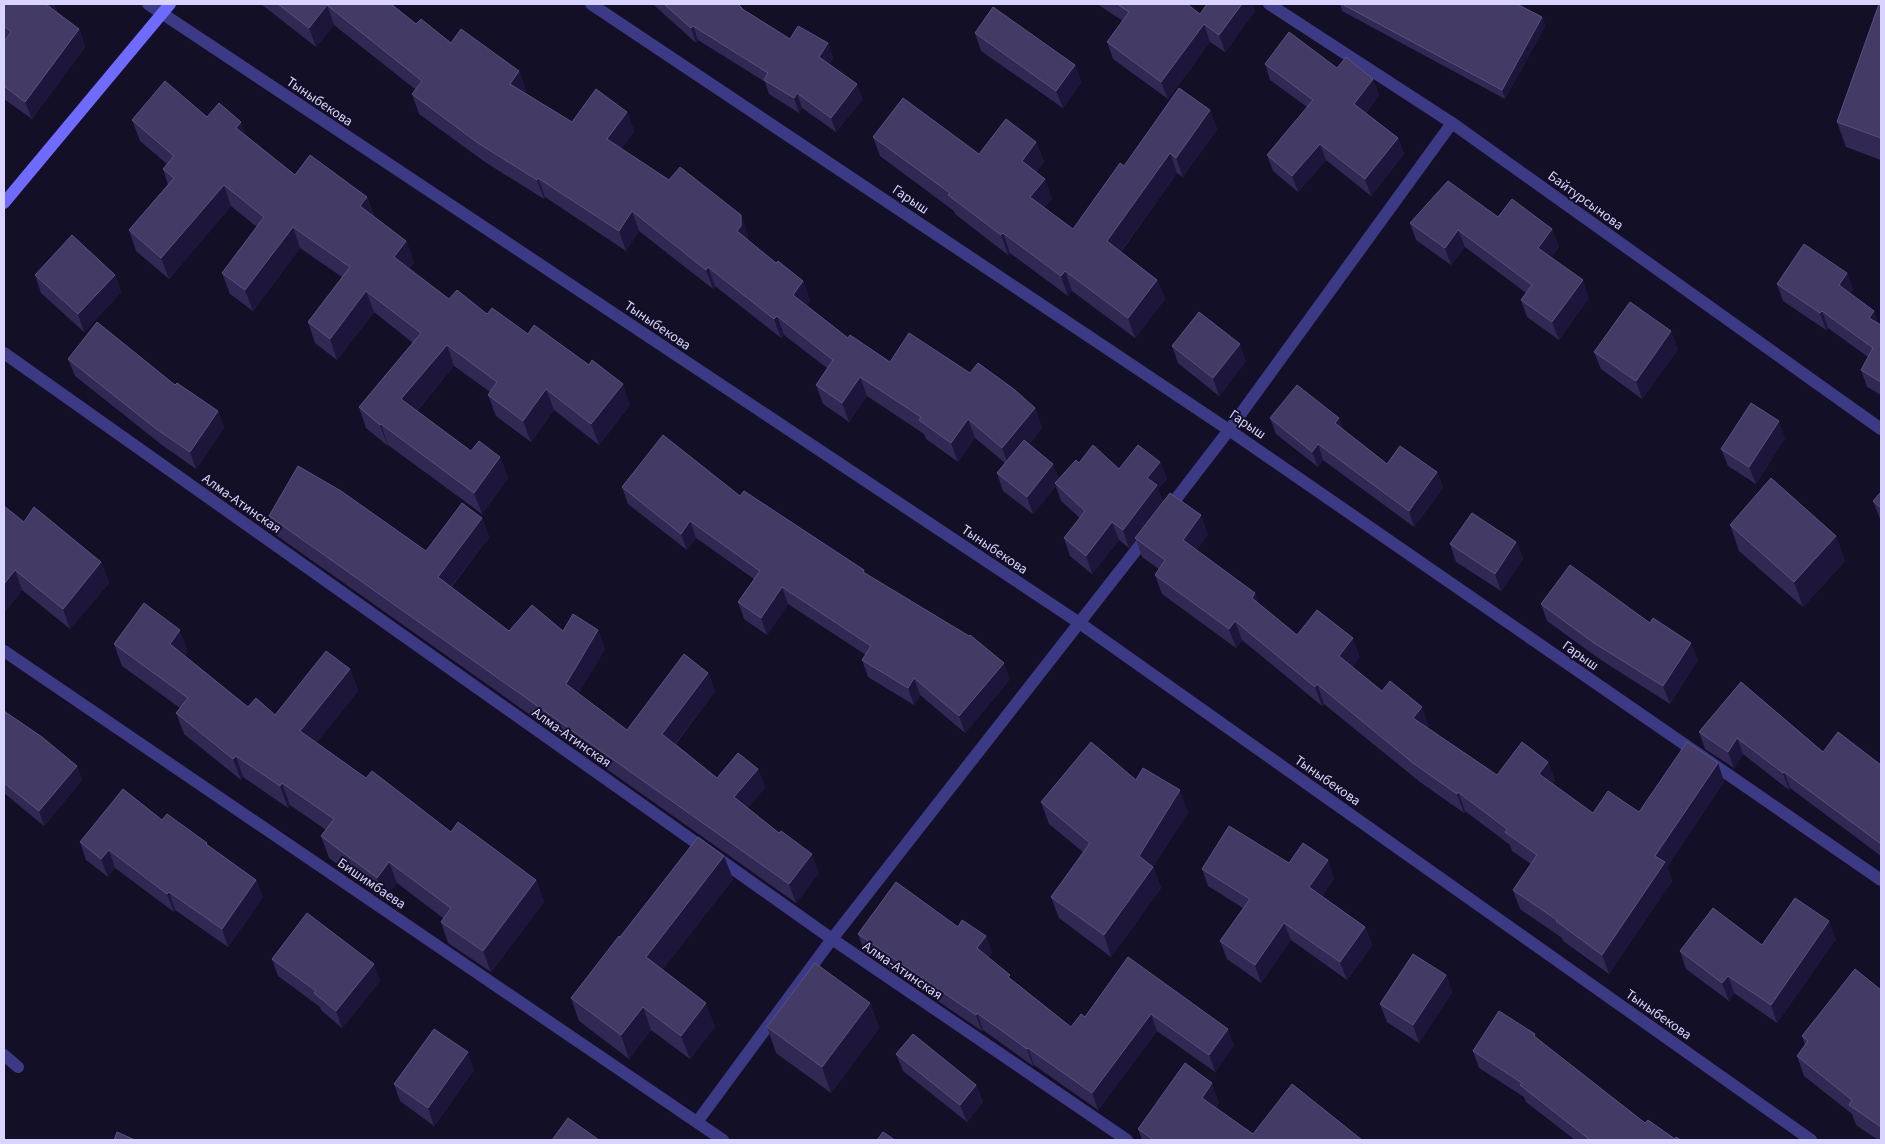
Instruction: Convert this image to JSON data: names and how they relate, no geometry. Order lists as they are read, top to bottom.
{
  "streets": {
    "street": [
      "Тыныбекова",
      "Гарыш",
      "Байтурсынова",
      "Алма-Атинская",
      "Бишимбаева"
    ]
  }
}
